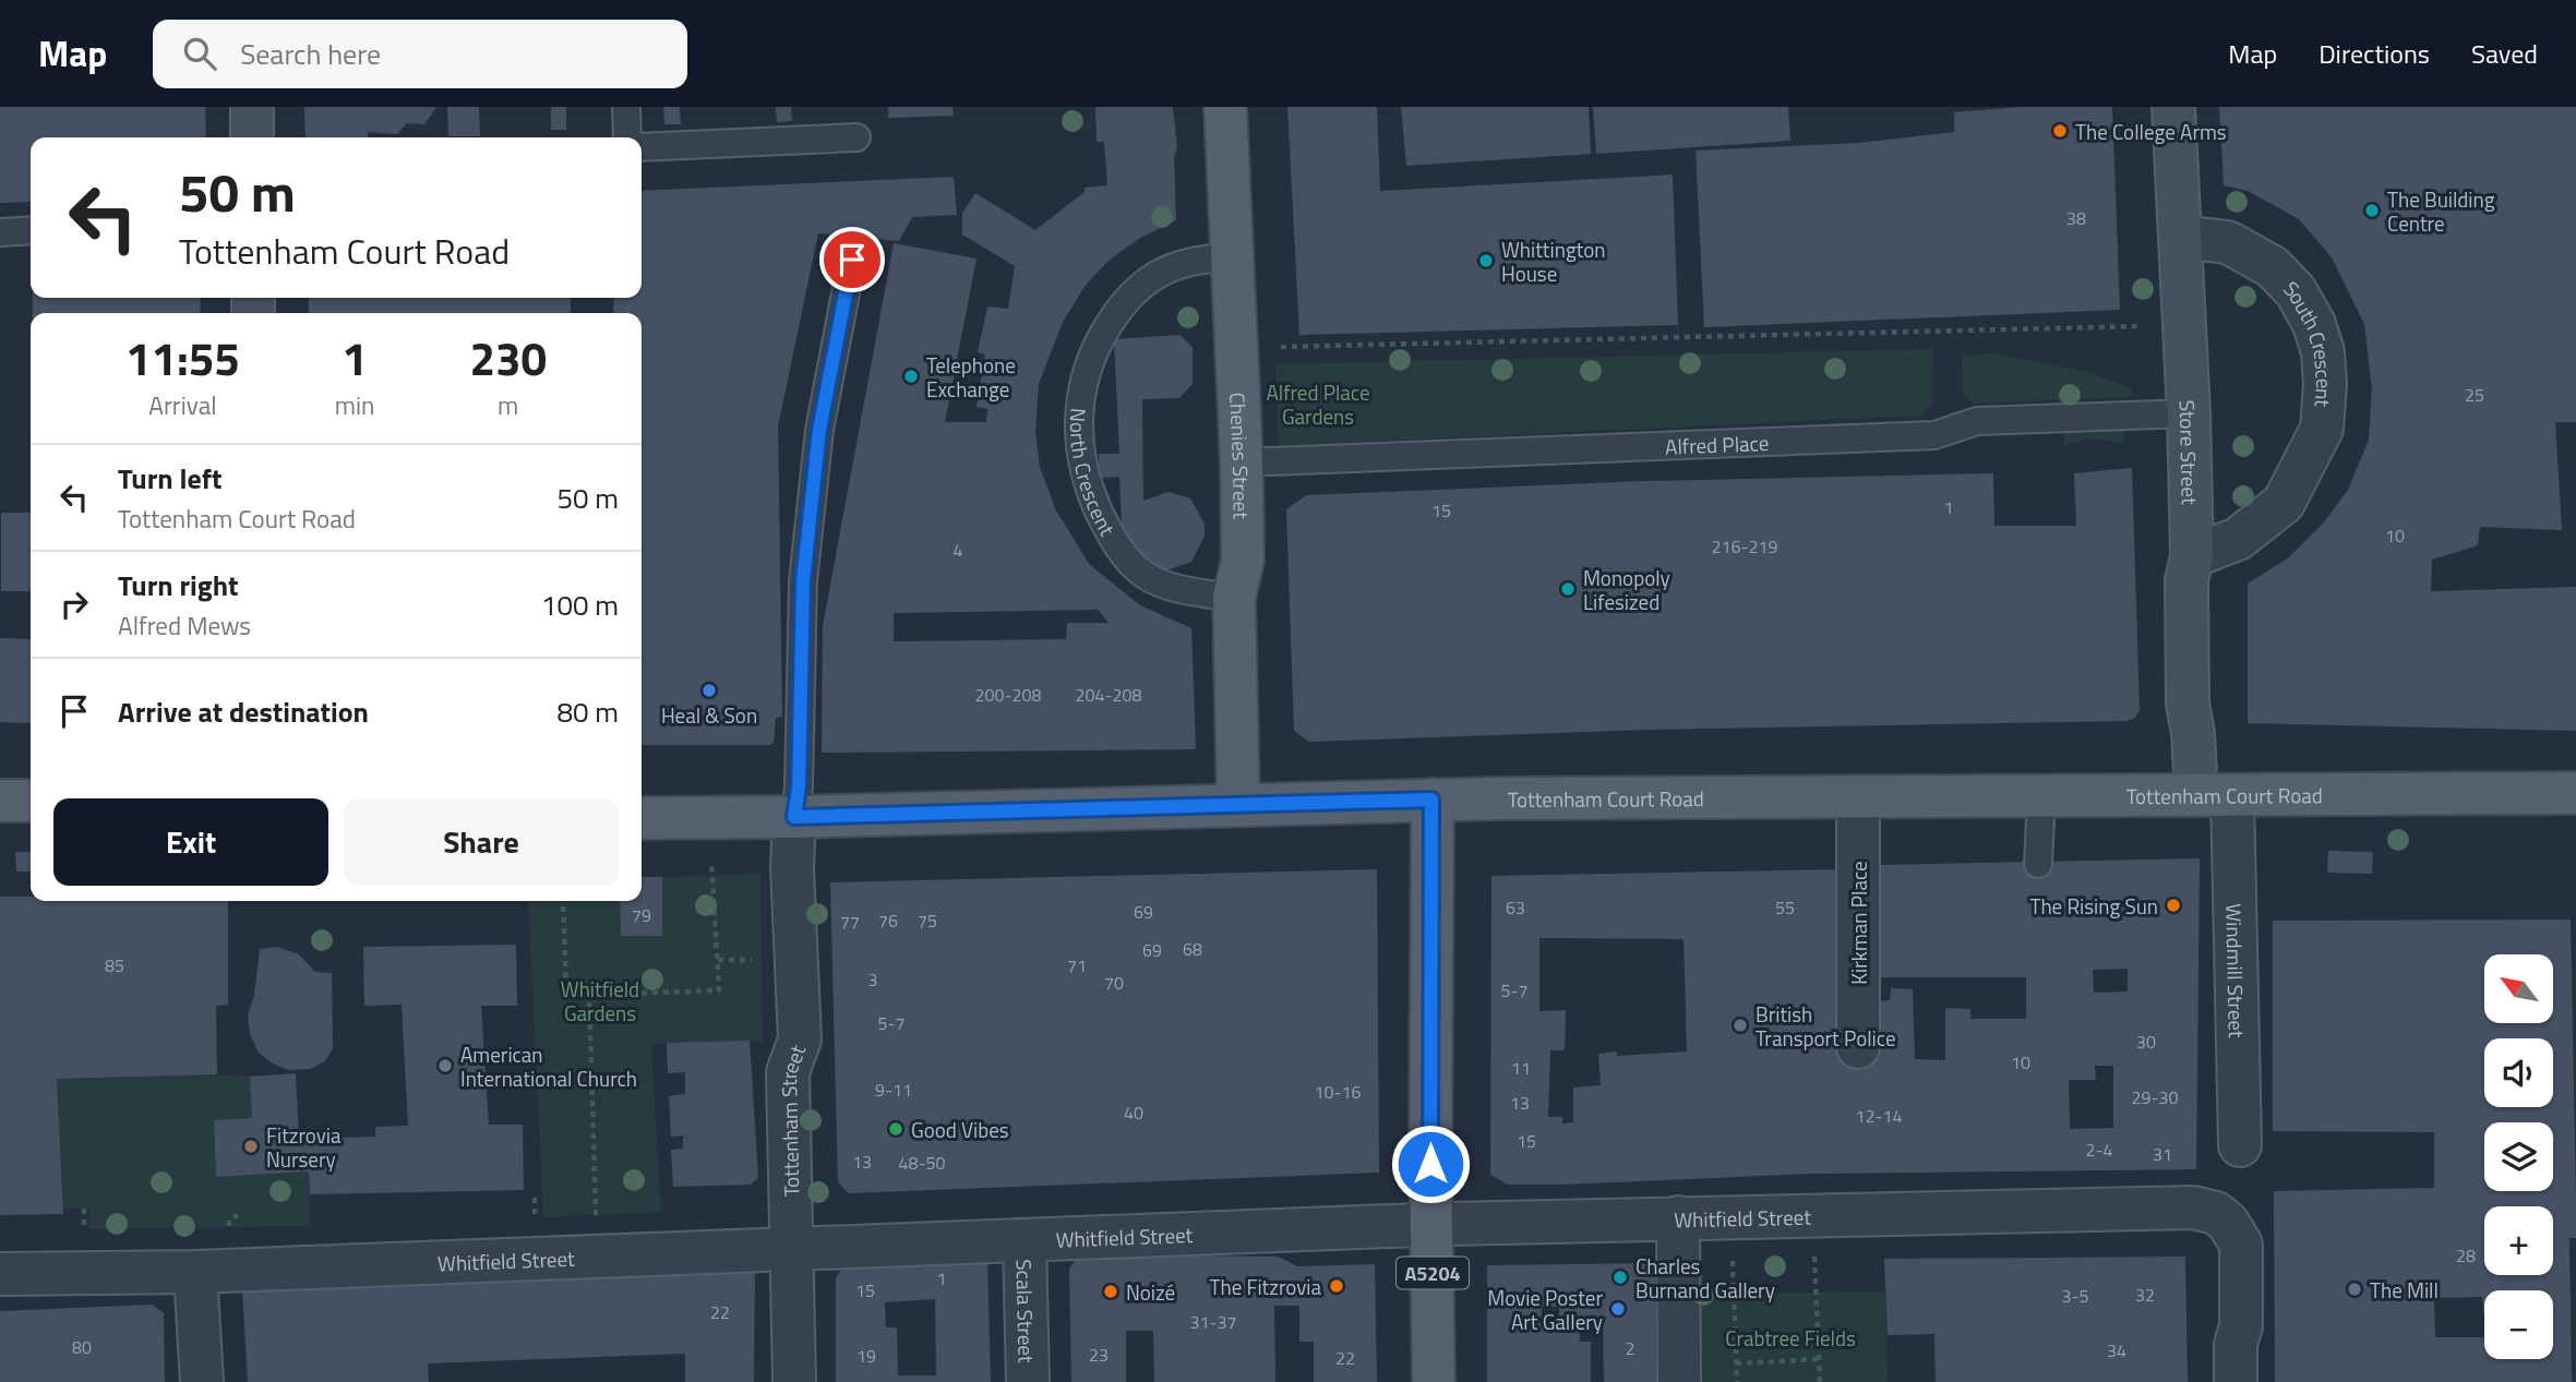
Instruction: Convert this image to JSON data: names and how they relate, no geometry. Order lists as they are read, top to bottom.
{
  "streets": {
    "main road": ["Chenies Street", "Tottenham Court Road", "A5204"],
    "street": [
      "South Crescent",
      "Store Street",
      "Kirkman Place",
      "Windmill Street",
      "Tottenham Street",
      "Whitfield Street",
      "Scala Street"
    ],
    "lane": ["Alfred Place", "North Crescent"]
  },
  "crossings": [
    ["South Crescent", "Store Street"],
    ["Alfred Place", "Store Street"],
    ["Alfred Place", "Chenies Street"],
    ["Store Street", "Tottenham Court Road"],
    ["Store Street", "Windmill Street"],
    ["Chenies Street", "North Crescent"],
    ["Chenies Street", "Tottenham Court Road"],
    ["Tottenham Court Road", "Kirkman Place"],
    ["Tottenham Court Road", "Windmill Street"],
    ["Tottenham Court Road", "Tottenham Street"],
    ["Tottenham Court Road", "A5204"],
    ["Tottenham Street", "Whitfield Street"],
    ["Whitfield Street", "A5204"],
    ["Whitfield Street", "Scala Street"]
  ],
  "parks": ["Alfred Place Gardens", "Whitfield Gardens", "Crabtree Fields"],
  "places": [
    "The College Arms",
    "The Building Centre",
    "Whittington House",
    "Telephone Exchange",
    "Monopoly Lifesized",
    "Heal & Son",
    "The Rising Sun",
    "British Transport Police",
    "American International Church",
    "Good Vibes",
    "Fitzrovia Nursery",
    "Charles Burnand Gallery",
    "The Fitzrovia",
    "The Mill",
    "Noizé",
    "Movie Poster Art Gallery"
  ],
  "house_numbers": [
    "38",
    "25",
    "1",
    "15",
    "10",
    "216-219",
    "4",
    "200-208",
    "204-208",
    "63",
    "55",
    "69",
    "79",
    "76",
    "75",
    "77",
    "68",
    "69",
    "85",
    "71",
    "3",
    "70",
    "5-7",
    "5-7",
    "30",
    "10",
    "11",
    "9-11",
    "10-16",
    "29-30",
    "13",
    "40",
    "12-14",
    "15",
    "2-4",
    "31",
    "13",
    "48-50",
    "28",
    "1",
    "15",
    "32",
    "3-5",
    "22",
    "31-37",
    "80",
    "2",
    "34",
    "23",
    "19",
    "22"
  ],
  "north": "top left",
  "page": {
    "header": "Map",
    "search": "Search here",
    "nav": ["Map", "Directions", "Saved"],
    "turn": ["50 m", "Tottenham Court Road"],
    "eta": [
      "11:55",
      "Arrival",
      "1",
      "min",
      "230",
      "m"
    ],
    "list": [
      {
        "name": "Turn left",
        "note": "Tottenham Court Road",
        "value": "50 m"
      },
      {
        "name": "Turn right",
        "note": "Alfred Mews",
        "value": "100 m"
      },
      {
        "name": "Arrive at destination",
        "value": "80 m"
      }
    ],
    "buttons": ["Exit", "Share"],
    "map_buttons": ["+", "−"]
  }
}
